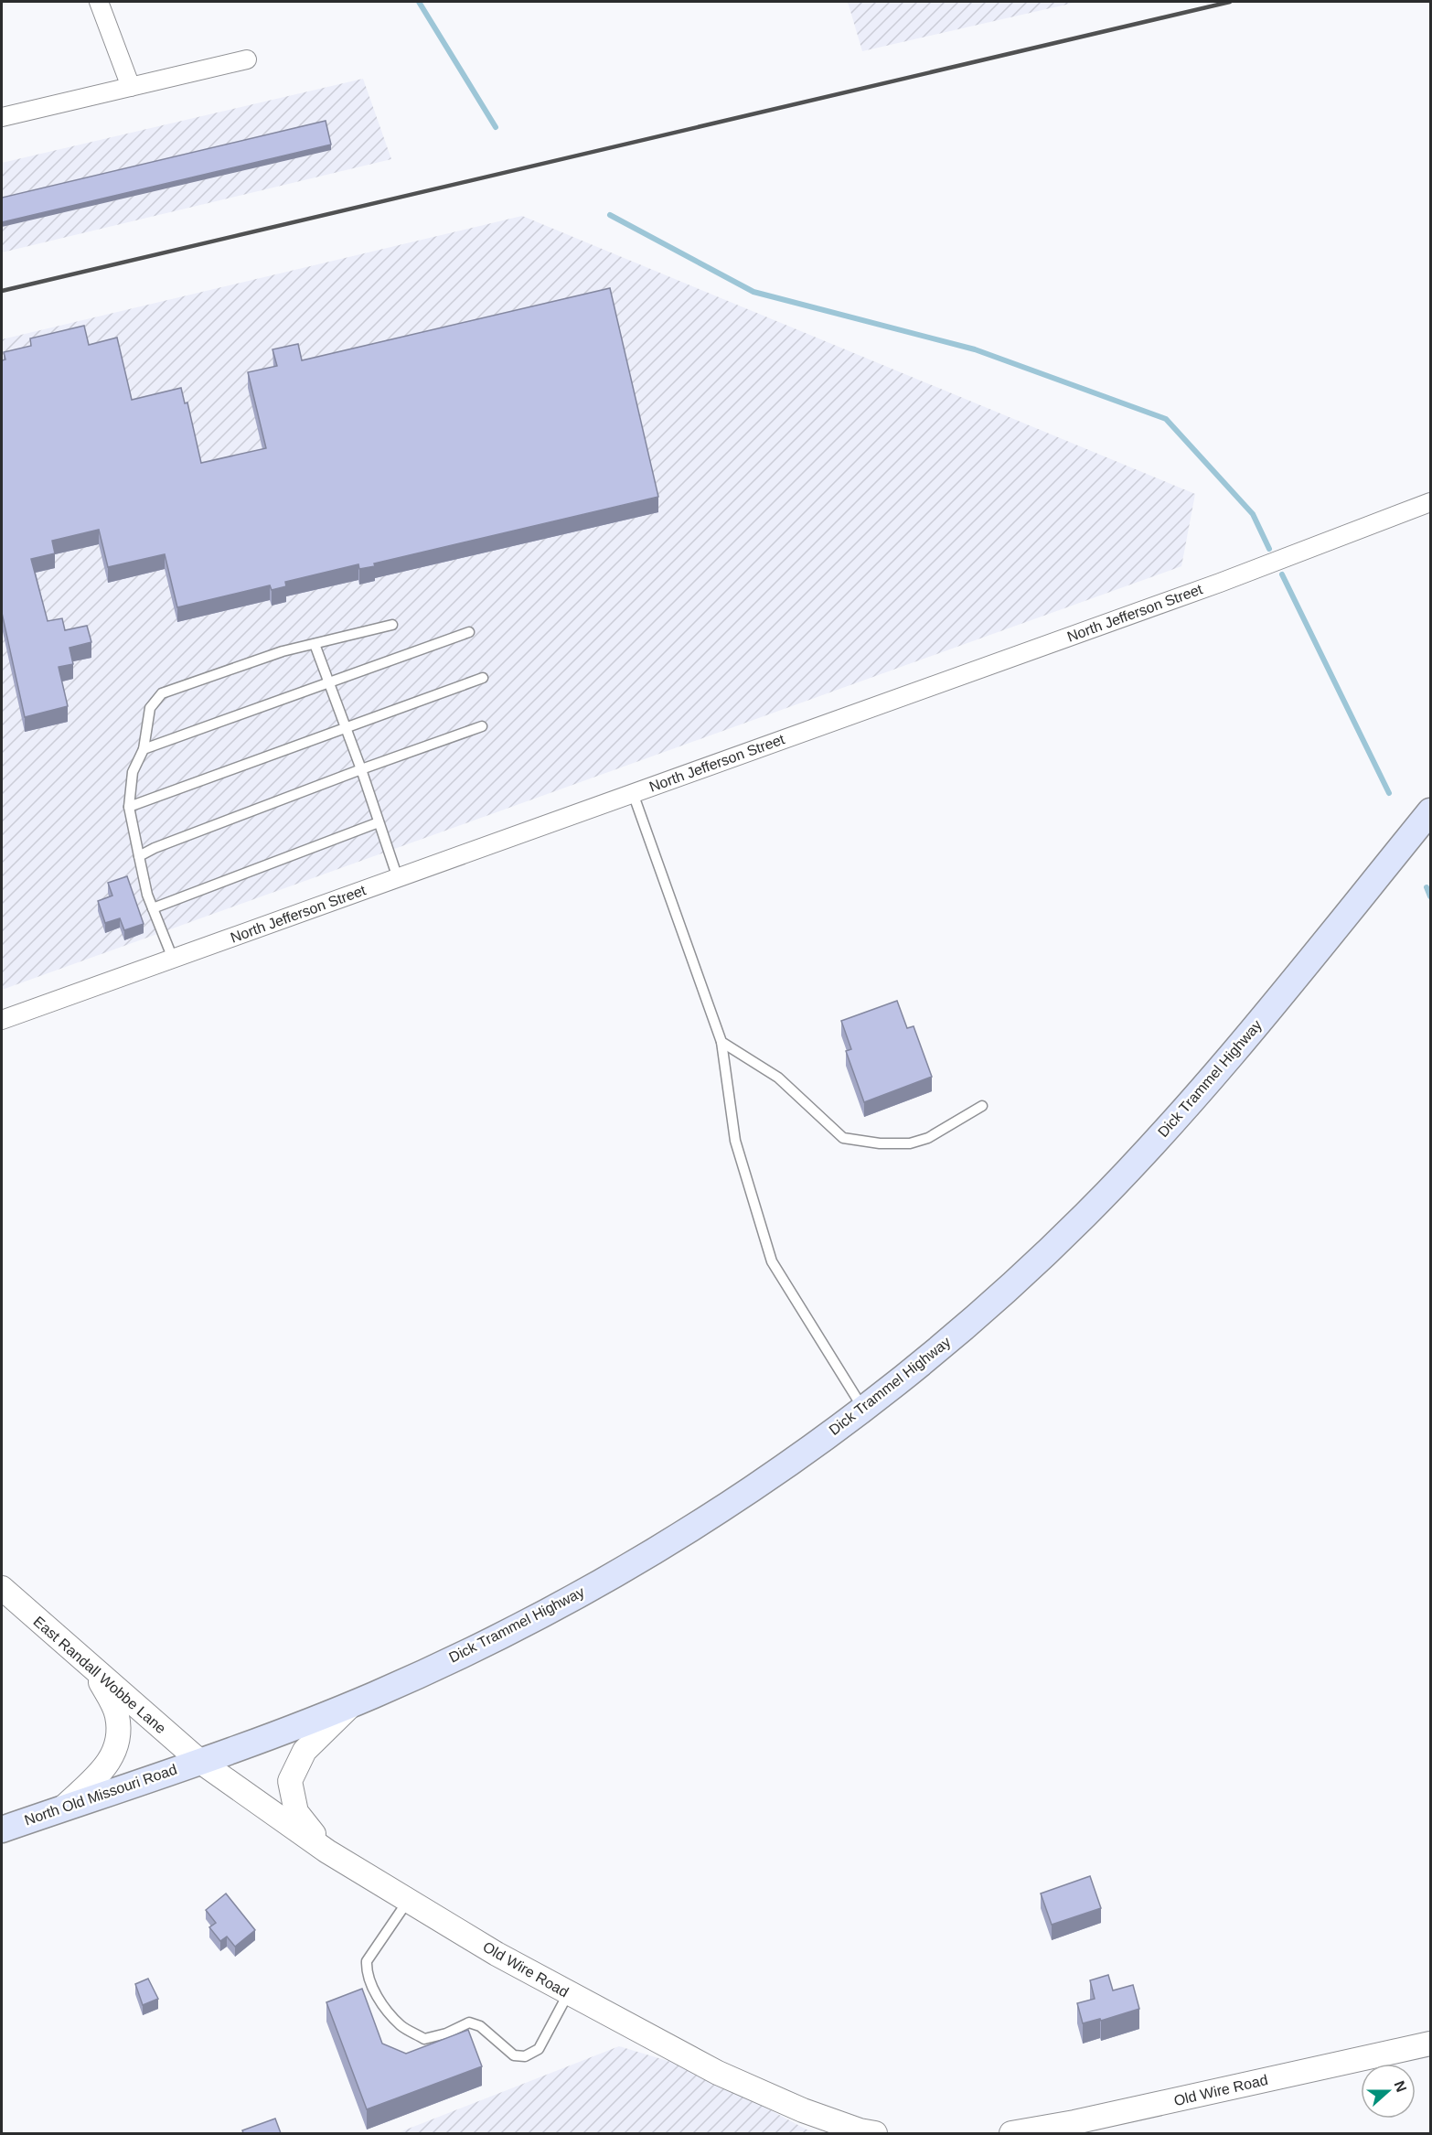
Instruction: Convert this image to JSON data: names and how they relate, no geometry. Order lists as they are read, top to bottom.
{
  "streets": {
    "main road": ["Dick Trammel Highway", "North Old Missouri Road"],
    "street": ["North Jefferson Street", "East Randall Wobbe Lane", "Old Wire Road"]
  },
  "crossings": [
    ["Dick Trammel Highway", "East Randall Wobbe Lane"],
    ["Dick Trammel Highway", "North Old Missouri Road"],
    ["Dick Trammel Highway", "Old Wire Road"],
    ["East Randall Wobbe Lane", "North Old Missouri Road"],
    ["East Randall Wobbe Lane", "Old Wire Road"],
    ["North Old Missouri Road", "Old Wire Road"]
  ],
  "north": "right"
}
